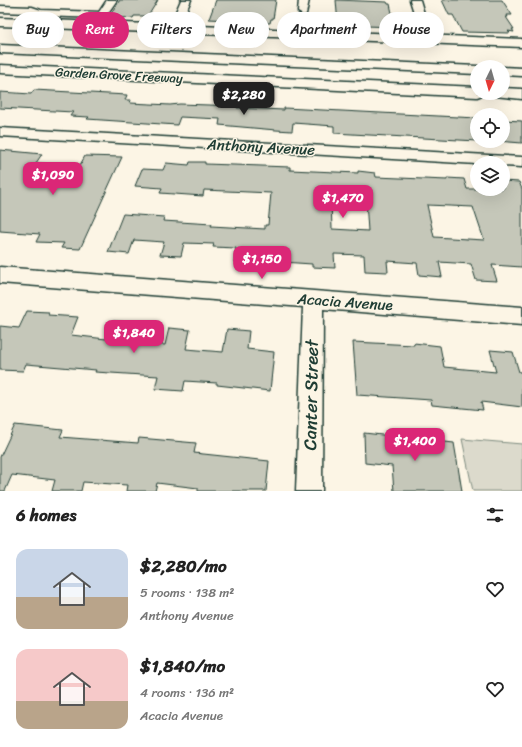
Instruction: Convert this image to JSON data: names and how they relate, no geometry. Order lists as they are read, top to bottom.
{
  "streets": {
    "main road": ["Garden Grove Freeway"],
    "street": ["Anthony Avenue", "Acacia Avenue", "Canter Street"]
  },
  "crossings": [
    ["Acacia Avenue", "Canter Street"]
  ],
  "north": "bottom",
  "page": {
    "chip": [
      "Buy",
      "Rent",
      "Filters",
      "New",
      "Apartment",
      "House"
    ],
    "price": [
      "$2,280",
      "$1,090",
      "$1,470",
      "$1,150",
      "$1,840",
      "$1,400"
    ],
    "heading": "6 homes",
    "list": [
      {
        "name": "$2,280/mo",
        "note": "5 rooms · 138 m² · Anthony Avenue"
      },
      {
        "name": "$1,840/mo",
        "note": "4 rooms · 136 m² · Acacia Avenue"
      }
    ]
  }
}
